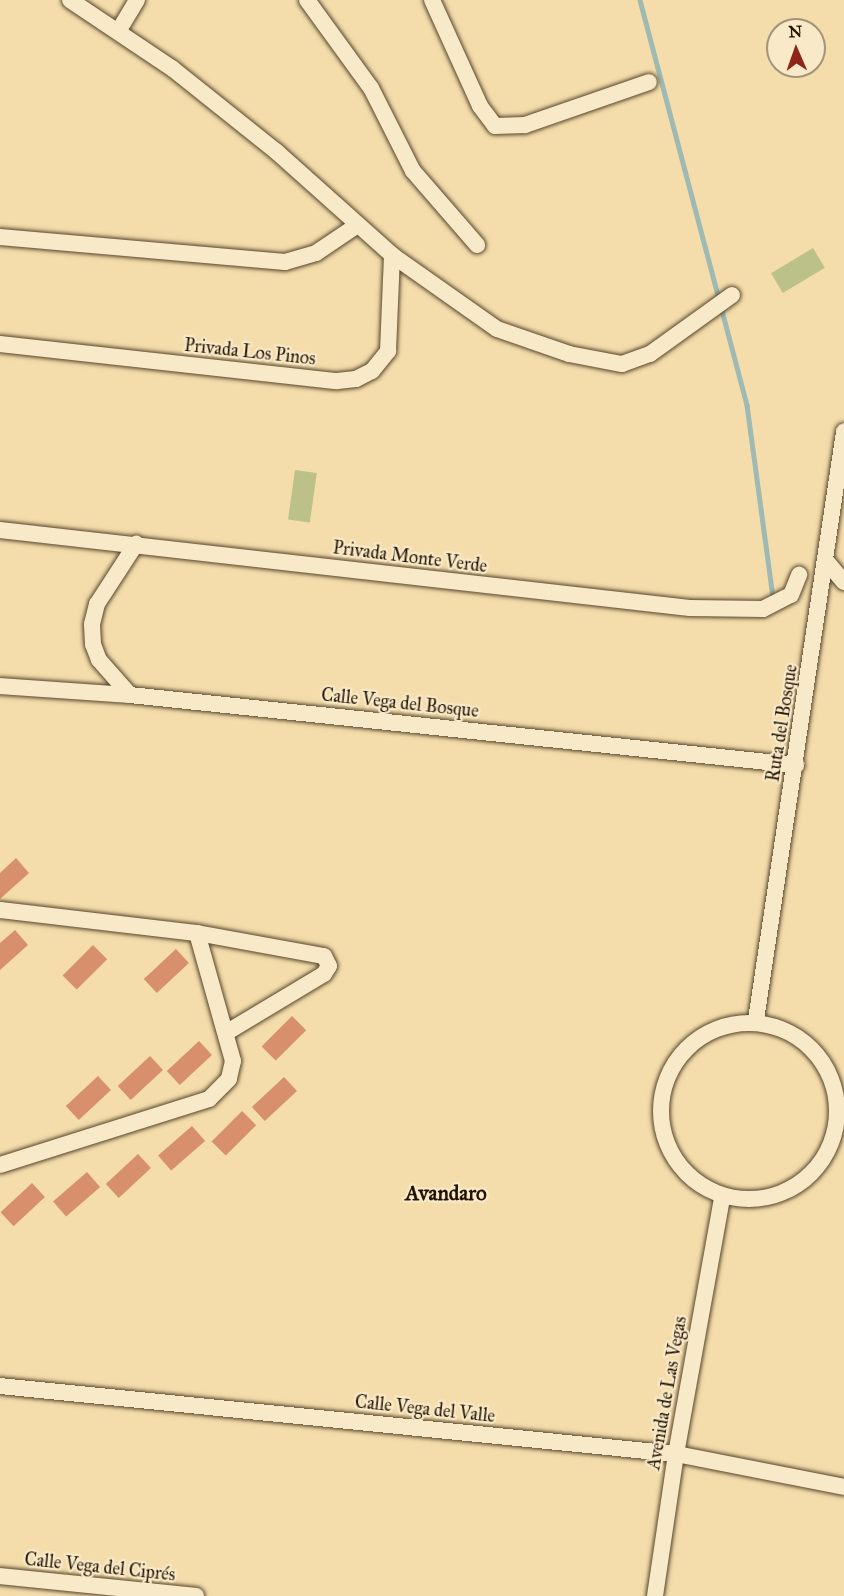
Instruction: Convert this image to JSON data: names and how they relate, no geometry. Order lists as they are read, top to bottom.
{
  "streets": {
    "street": [
      "Privada Los Pinos",
      "Privada Monte Verde",
      "Calle Vega del Bosque",
      "Ruta del Bosque",
      "Avenida de Las Vegas",
      "Calle Vega del Valle",
      "Calle Vega del Ciprés"
    ]
  },
  "crossings": [
    ["Calle Vega del Bosque", "Ruta del Bosque"],
    ["Ruta del Bosque", "Avenida de Las Vegas"],
    ["Avenida de Las Vegas", "Calle Vega del Valle"]
  ],
  "districts": ["Avandaro"],
  "north": "top"
}
